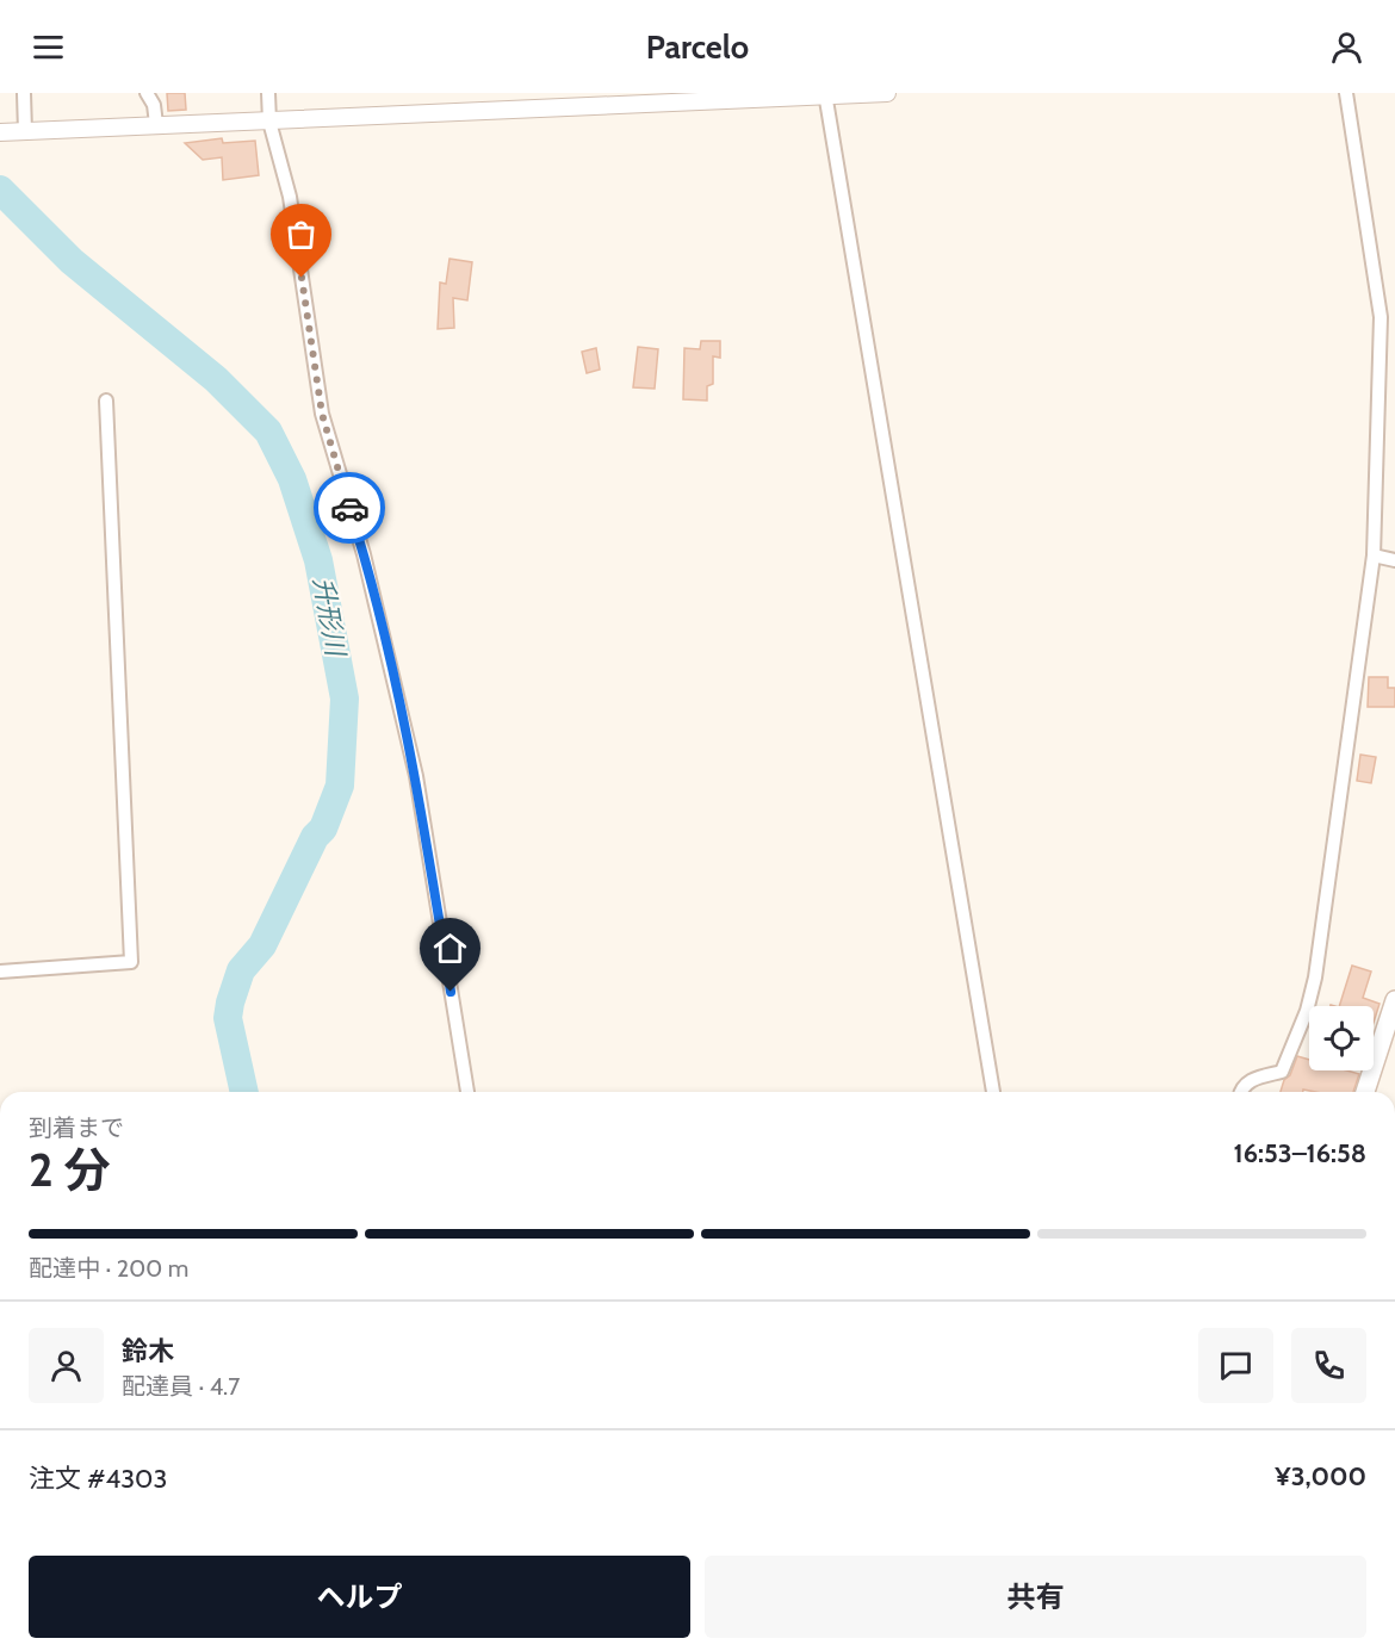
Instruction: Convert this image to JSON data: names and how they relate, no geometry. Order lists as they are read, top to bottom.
{
  "water": ["升形川"],
  "page": {
    "header": "Parcelo",
    "heading": ["2 分", "到着まで", "16:53–16:58"],
    "panel": [
      "鈴木",
      "配達員 · 4.7",
      "注文 #4303",
      "¥3,000"
    ],
    "bar": "配達中 · 200 m",
    "buttons": ["ヘルプ", "共有"]
  }
}
